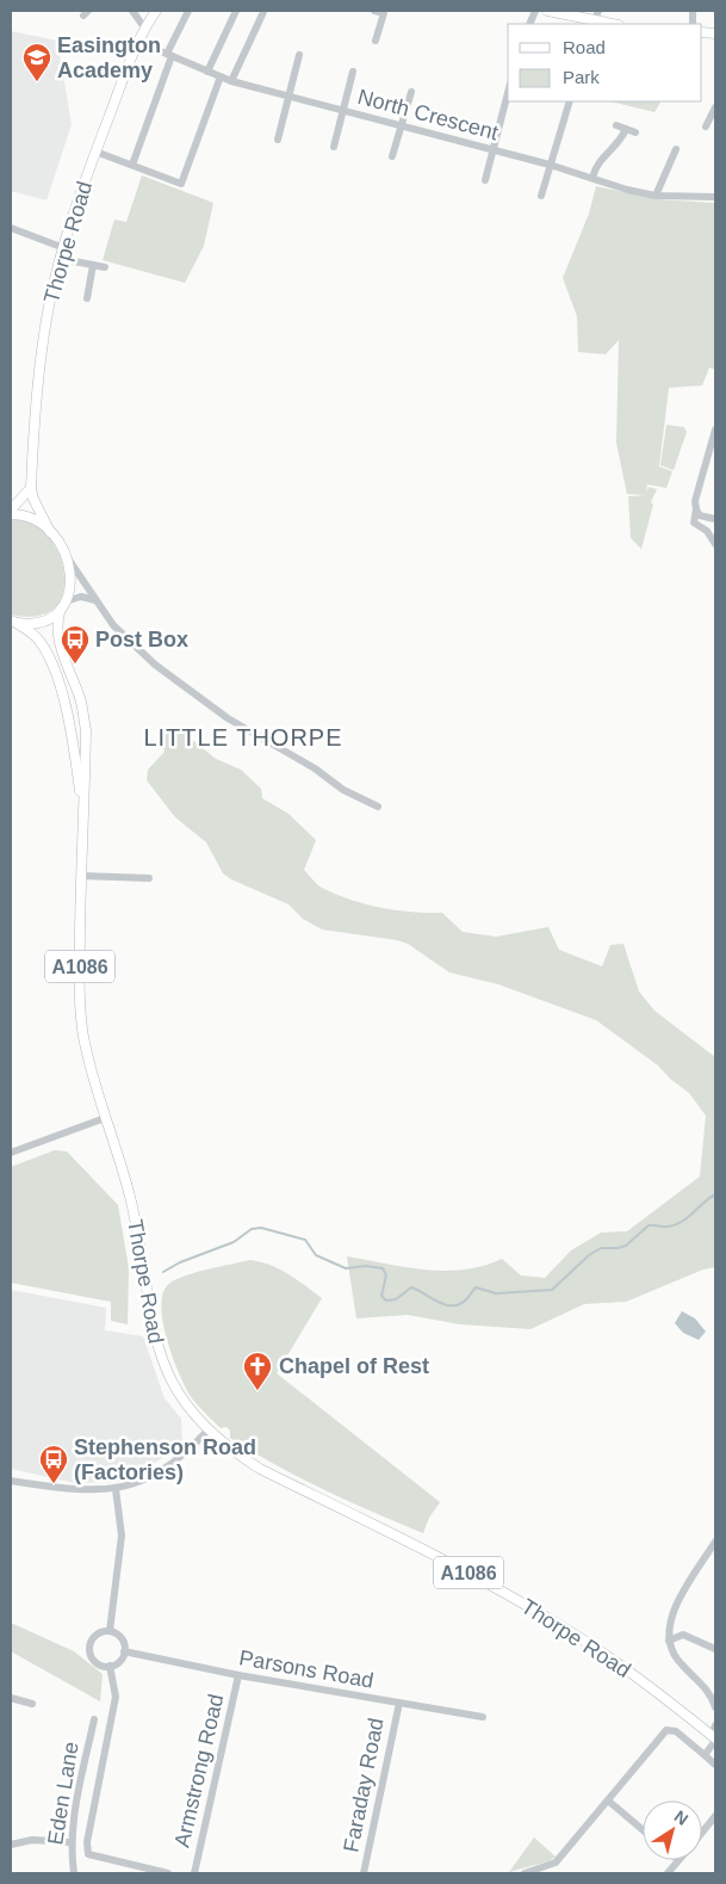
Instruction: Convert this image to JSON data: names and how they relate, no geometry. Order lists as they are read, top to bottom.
{
  "streets": {
    "main road": ["Thorpe Road", "A1086"],
    "street": [
      "North Crescent",
      "Parsons Road",
      "Armstrong Road",
      "Faraday Road",
      "Eden Lane"
    ]
  },
  "crossings": [
    ["North Crescent", "Thorpe Road"],
    ["Parsons Road", "Armstrong Road"],
    ["Parsons Road", "Faraday Road"]
  ],
  "districts": ["LITTLE THORPE"],
  "places": {
    "school or university": ["Easington Academy"],
    "bus stop": ["Post Box", "Stephenson Road (Factories)"],
    "church": ["Chapel of Rest"]
  },
  "legend": ["Road", "Park"],
  "north": "top right"
}
